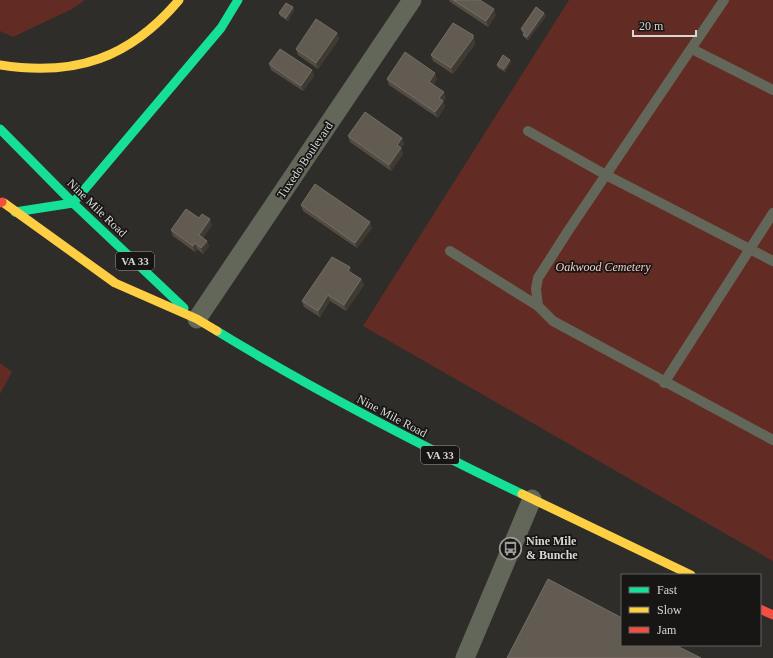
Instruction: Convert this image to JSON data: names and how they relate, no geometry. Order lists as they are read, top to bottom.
{
  "streets": {
    "main road": ["Nine Mile Road", "VA 33"],
    "street": ["Tuxedo Boulevard"]
  },
  "crossings": [
    ["Tuxedo Boulevard", "Nine Mile Road"]
  ],
  "parks": ["Oakwood Cemetery"],
  "places": {
    "bus stop": ["Nine Mile & Bunche"]
  },
  "legend": ["Fast", "Slow", "Jam"],
  "scale_bar": "20 m"
}
